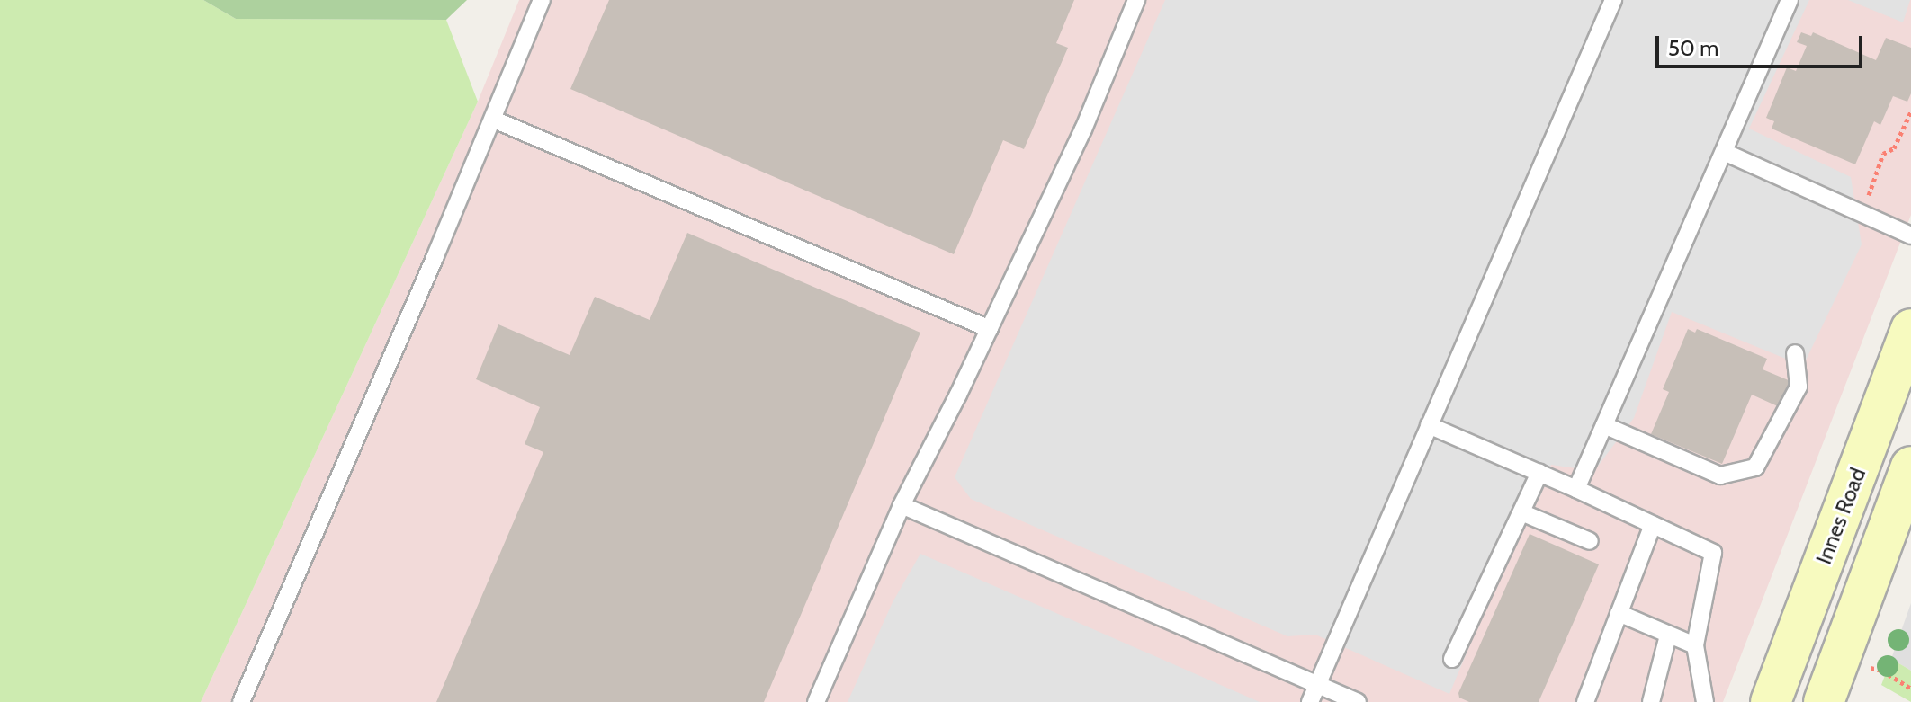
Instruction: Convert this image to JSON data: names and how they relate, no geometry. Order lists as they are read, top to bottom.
{
  "streets": {
    "main road": ["Innes Road"]
  },
  "scale_bar": "50 m"
}
